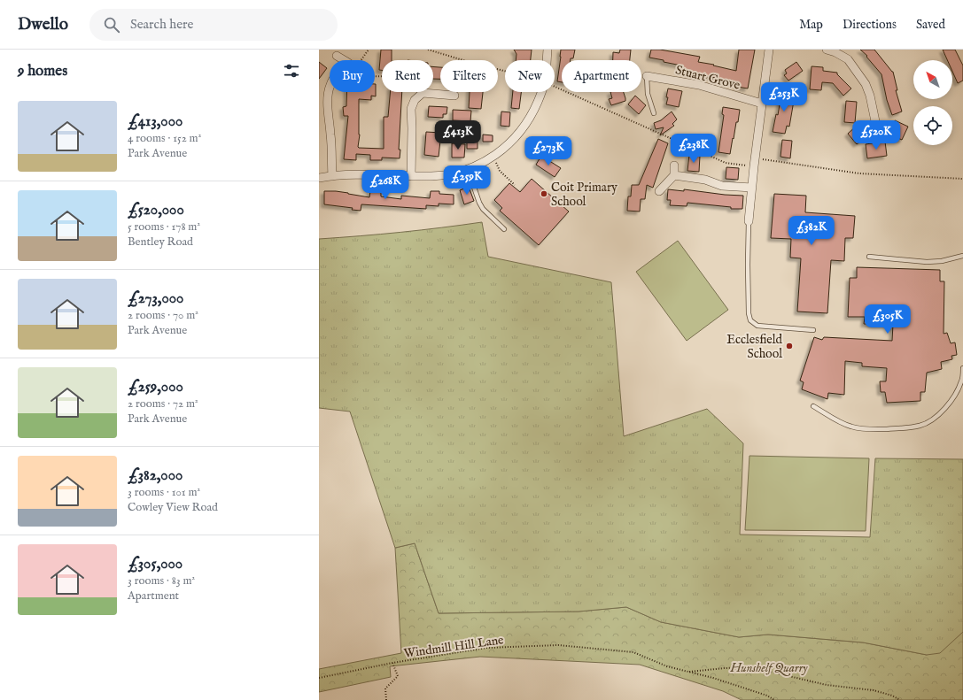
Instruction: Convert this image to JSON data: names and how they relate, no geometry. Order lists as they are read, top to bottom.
{
  "streets": {
    "street": ["Stuart Grove"],
    "path": ["Windmill Hill Lane"]
  },
  "parks": ["Hunshelf Quarry"],
  "places": ["Coit Primary School", "Ecclesfield School"],
  "north": "top left",
  "page": {
    "header": "Dwello",
    "search": "Search here",
    "nav": ["Map", "Directions", "Saved"],
    "heading": "9 homes",
    "chip": [
      "Buy",
      "Rent",
      "Filters",
      "New",
      "Apartment"
    ],
    "price": [
      "£253K",
      "£413K",
      "£520K",
      "£238K",
      "£273K",
      "£259K",
      "£268K",
      "£382K",
      "£305K"
    ],
    "list": [
      {
        "name": "£413,000",
        "note": "4 rooms · 152 m² · Park Avenue"
      },
      {
        "name": "£520,000",
        "note": "5 rooms · 178 m² · Bentley Road"
      },
      {
        "name": "£273,000",
        "note": "2 rooms · 70 m² · Park Avenue"
      },
      {
        "name": "£259,000",
        "note": "2 rooms · 72 m² · Park Avenue"
      },
      {
        "name": "£382,000",
        "note": "3 rooms · 101 m² · Cowley View Road"
      },
      {
        "name": "£305,000",
        "note": "3 rooms · 83 m² · Apartment"
      }
    ]
  }
}
